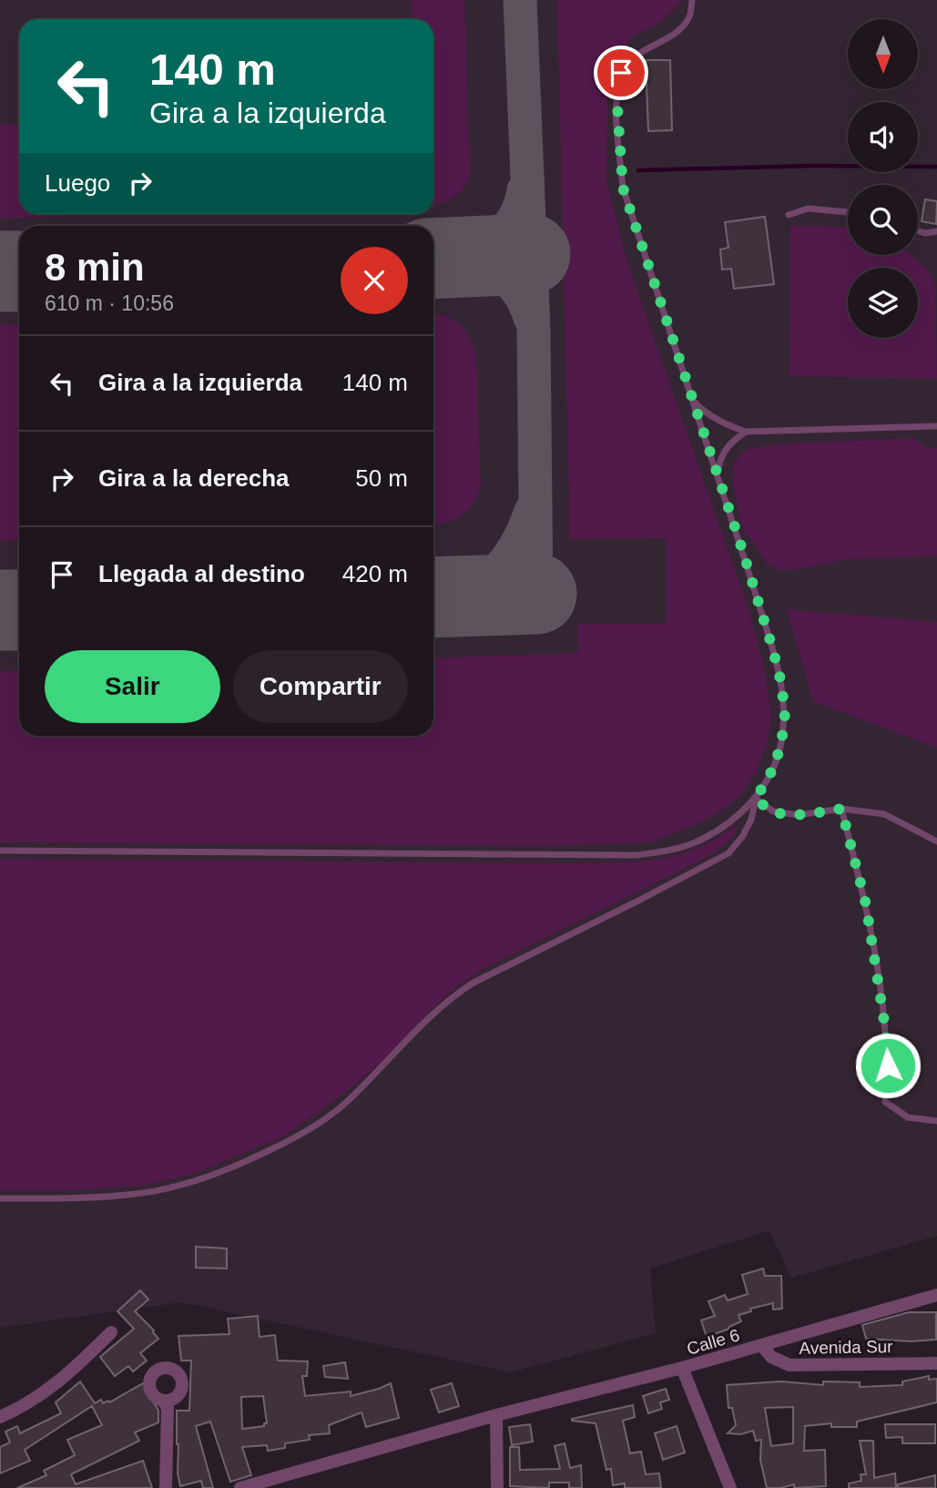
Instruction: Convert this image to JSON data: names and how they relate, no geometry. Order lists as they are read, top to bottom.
{
  "streets": {
    "street": ["Calle 6", "Avenida Sur"]
  },
  "crossings": [
    ["Calle 6", "Avenida Sur"]
  ],
  "north": "bottom",
  "page": {
    "turn": ["140 m", "Gira a la izquierda"],
    "then": "Luego",
    "heading": ["8 min", "610 m · 10:56"],
    "list": [
      {
        "name": "Gira a la izquierda",
        "value": "140 m"
      },
      {
        "name": "Gira a la derecha",
        "value": "50 m"
      },
      {
        "name": "Llegada al destino",
        "value": "420 m"
      }
    ],
    "buttons": ["Salir", "Compartir"]
  }
}
